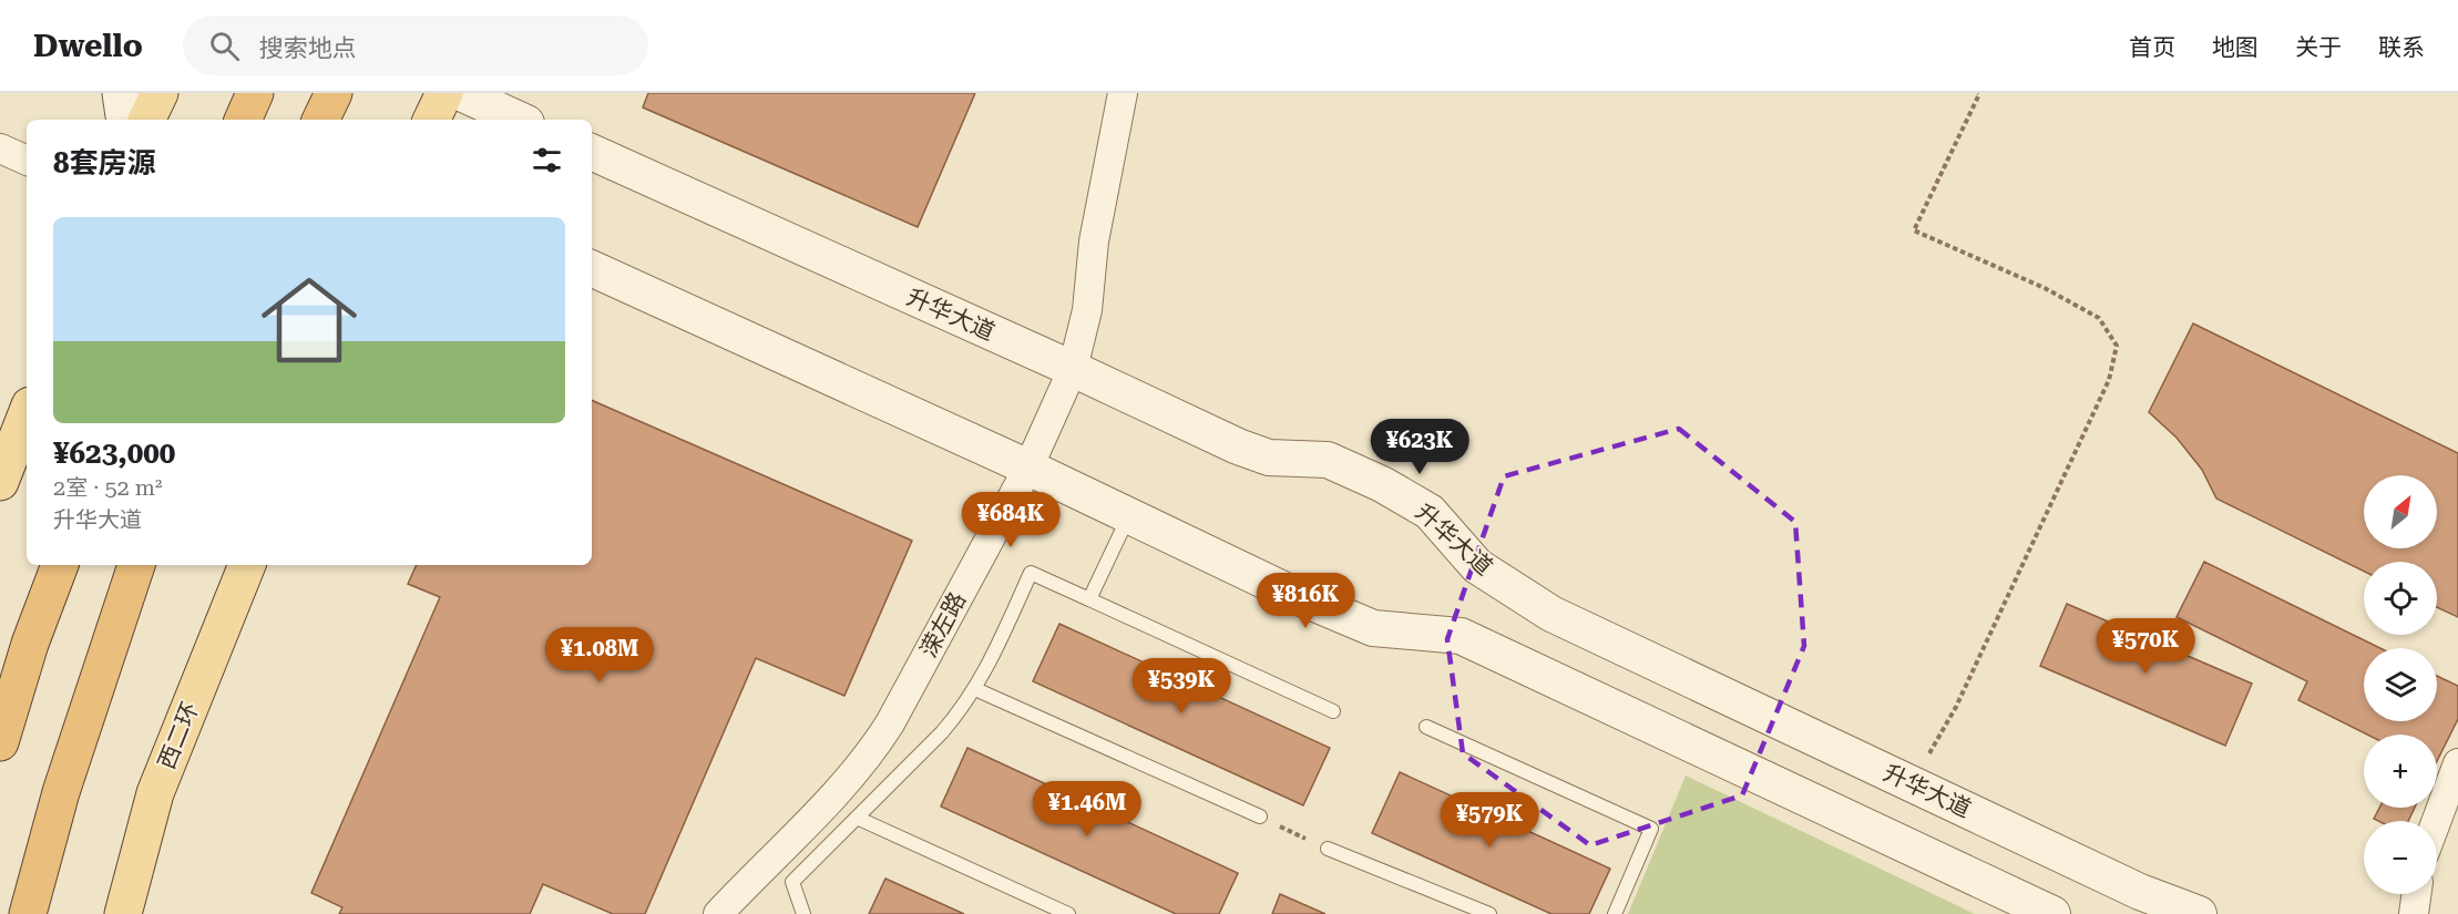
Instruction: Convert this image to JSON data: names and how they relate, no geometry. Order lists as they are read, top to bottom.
{
  "streets": {
    "main road": ["西二环"],
    "street": ["升华大道", "溁左路"]
  },
  "crossings": [
    ["升华大道", "溁左路"]
  ],
  "north": "top right",
  "page": {
    "header": "Dwello",
    "search": "搜索地点",
    "nav": [
      "首页",
      "地图",
      "关于",
      "联系"
    ],
    "heading": "8套房源",
    "list": [
      {
        "name": "¥623,000",
        "note": "2室 · 52 m² · 升华大道"
      }
    ],
    "price": [
      "¥623K",
      "¥684K",
      "¥816K",
      "¥570K",
      "¥1.08M",
      "¥539K",
      "¥1.46M",
      "¥579K"
    ],
    "map_buttons": ["+", "−"]
  }
}
